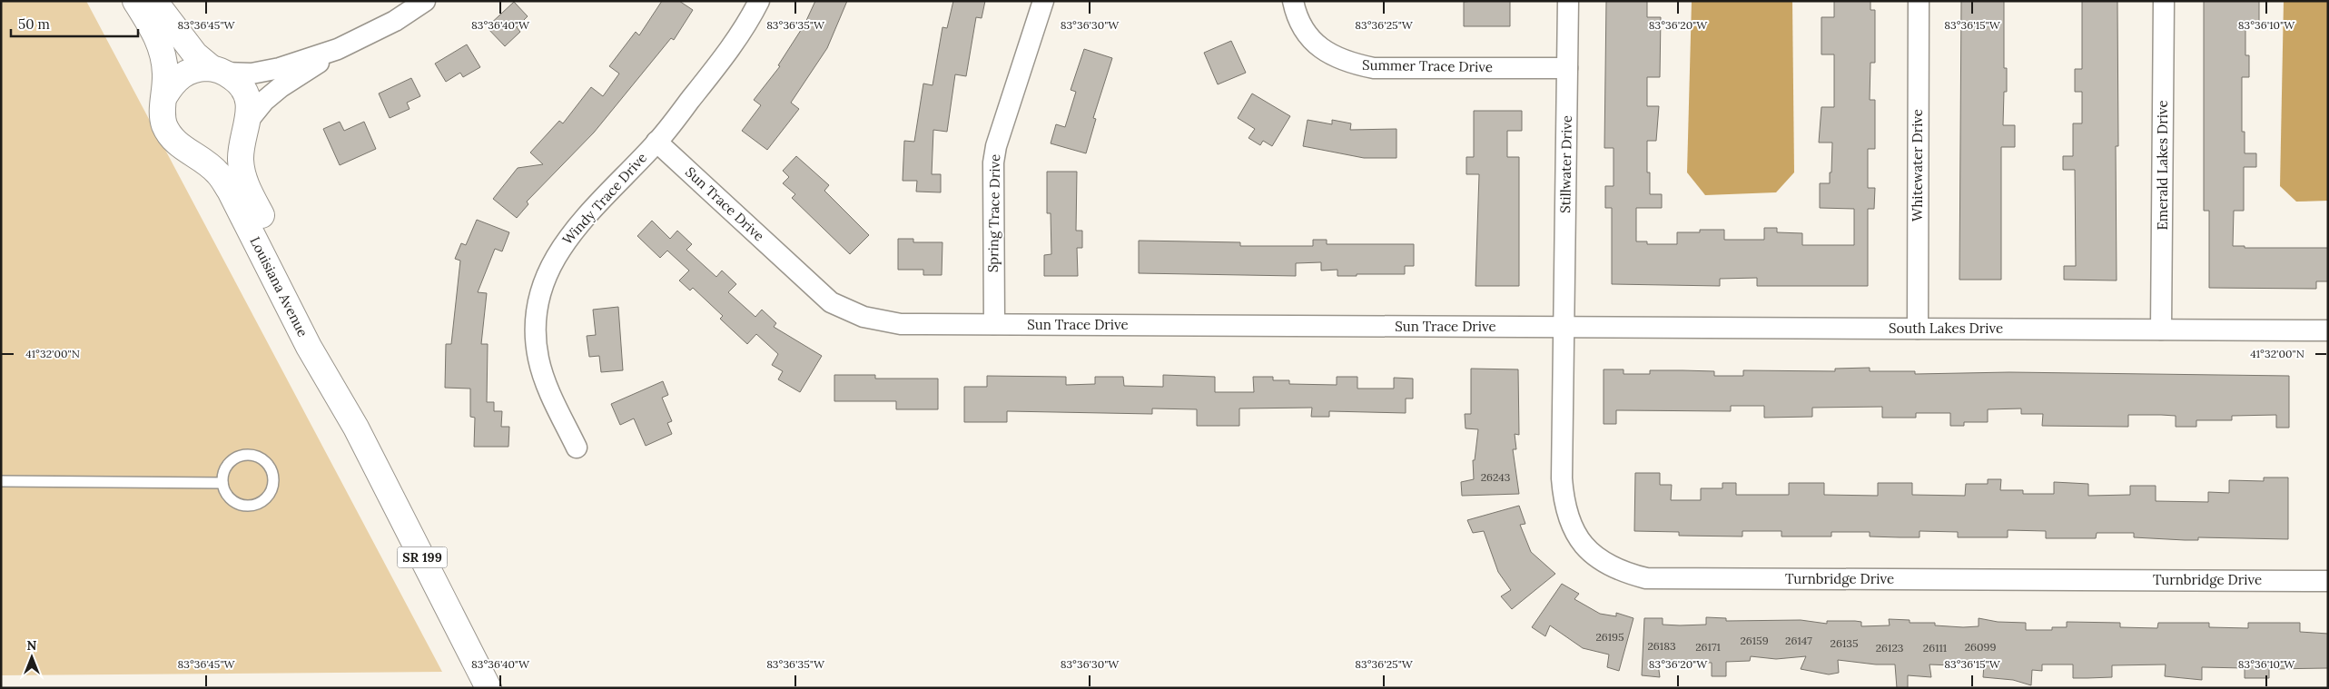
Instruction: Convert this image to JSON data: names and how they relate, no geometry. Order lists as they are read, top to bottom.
{
  "streets": {
    "main road": ["Louisiana Avenue", "SR 199"],
    "street": [
      "Summer Trace Drive",
      "Stillwater Drive",
      "Whitewater Drive",
      "Emerald Lakes Drive",
      "Windy Trace Drive",
      "Sun Trace Drive",
      "Spring Trace Drive",
      "South Lakes Drive",
      "Turnbridge Drive"
    ]
  },
  "crossings": [
    ["Summer Trace Drive", "Stillwater Drive"],
    ["Stillwater Drive", "Sun Trace Drive"],
    ["Stillwater Drive", "South Lakes Drive"],
    ["Stillwater Drive", "Turnbridge Drive"],
    ["Whitewater Drive", "South Lakes Drive"],
    ["Emerald Lakes Drive", "South Lakes Drive"],
    ["Windy Trace Drive", "Sun Trace Drive"],
    ["Sun Trace Drive", "Spring Trace Drive"],
    ["Sun Trace Drive", "South Lakes Drive"],
    ["Sun Trace Drive", "Turnbridge Drive"],
    ["South Lakes Drive", "Turnbridge Drive"]
  ],
  "house_numbers": [
    "26243",
    "26195",
    "26159",
    "26147",
    "26135",
    "26183",
    "26171",
    "26099",
    "26123",
    "26111"
  ],
  "scale_bar": "50 m",
  "north": "top",
  "coordinates": [
    "83°36'45\"W",
    "83°36'40\"W",
    "83°36'35\"W",
    "83°36'30\"W",
    "83°36'25\"W",
    "83°36'20\"W",
    "83°36'15\"W",
    "83°36'10\"W",
    "41°32'00\"N"
  ]
}
